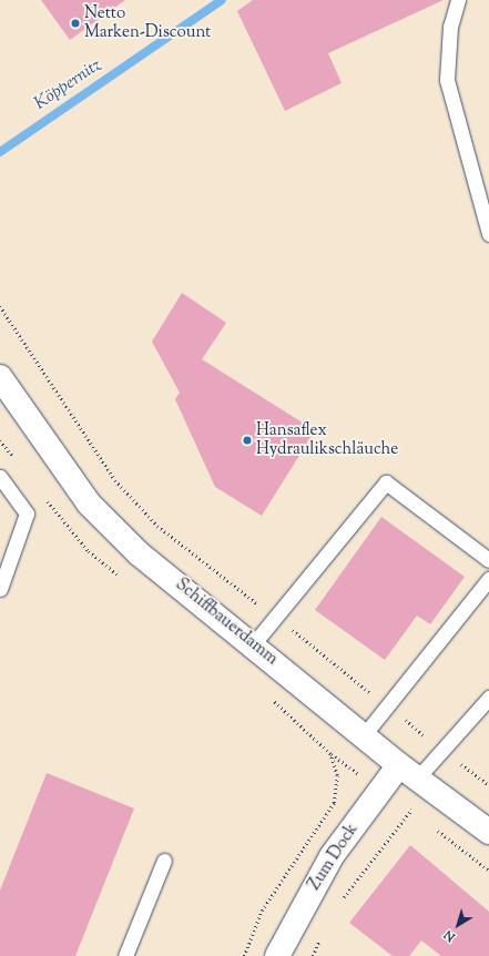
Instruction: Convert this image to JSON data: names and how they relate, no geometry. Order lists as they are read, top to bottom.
{
  "streets": {
    "street": ["Schiffbauerdamm", "Zum Dock"]
  },
  "crossings": [
    ["Schiffbauerdamm", "Zum Dock"]
  ],
  "water": ["Köppernitz"],
  "places": ["Netto Marken-Discount", "Hansaflex Hydraulikschläuche"],
  "north": "bottom left"
}
